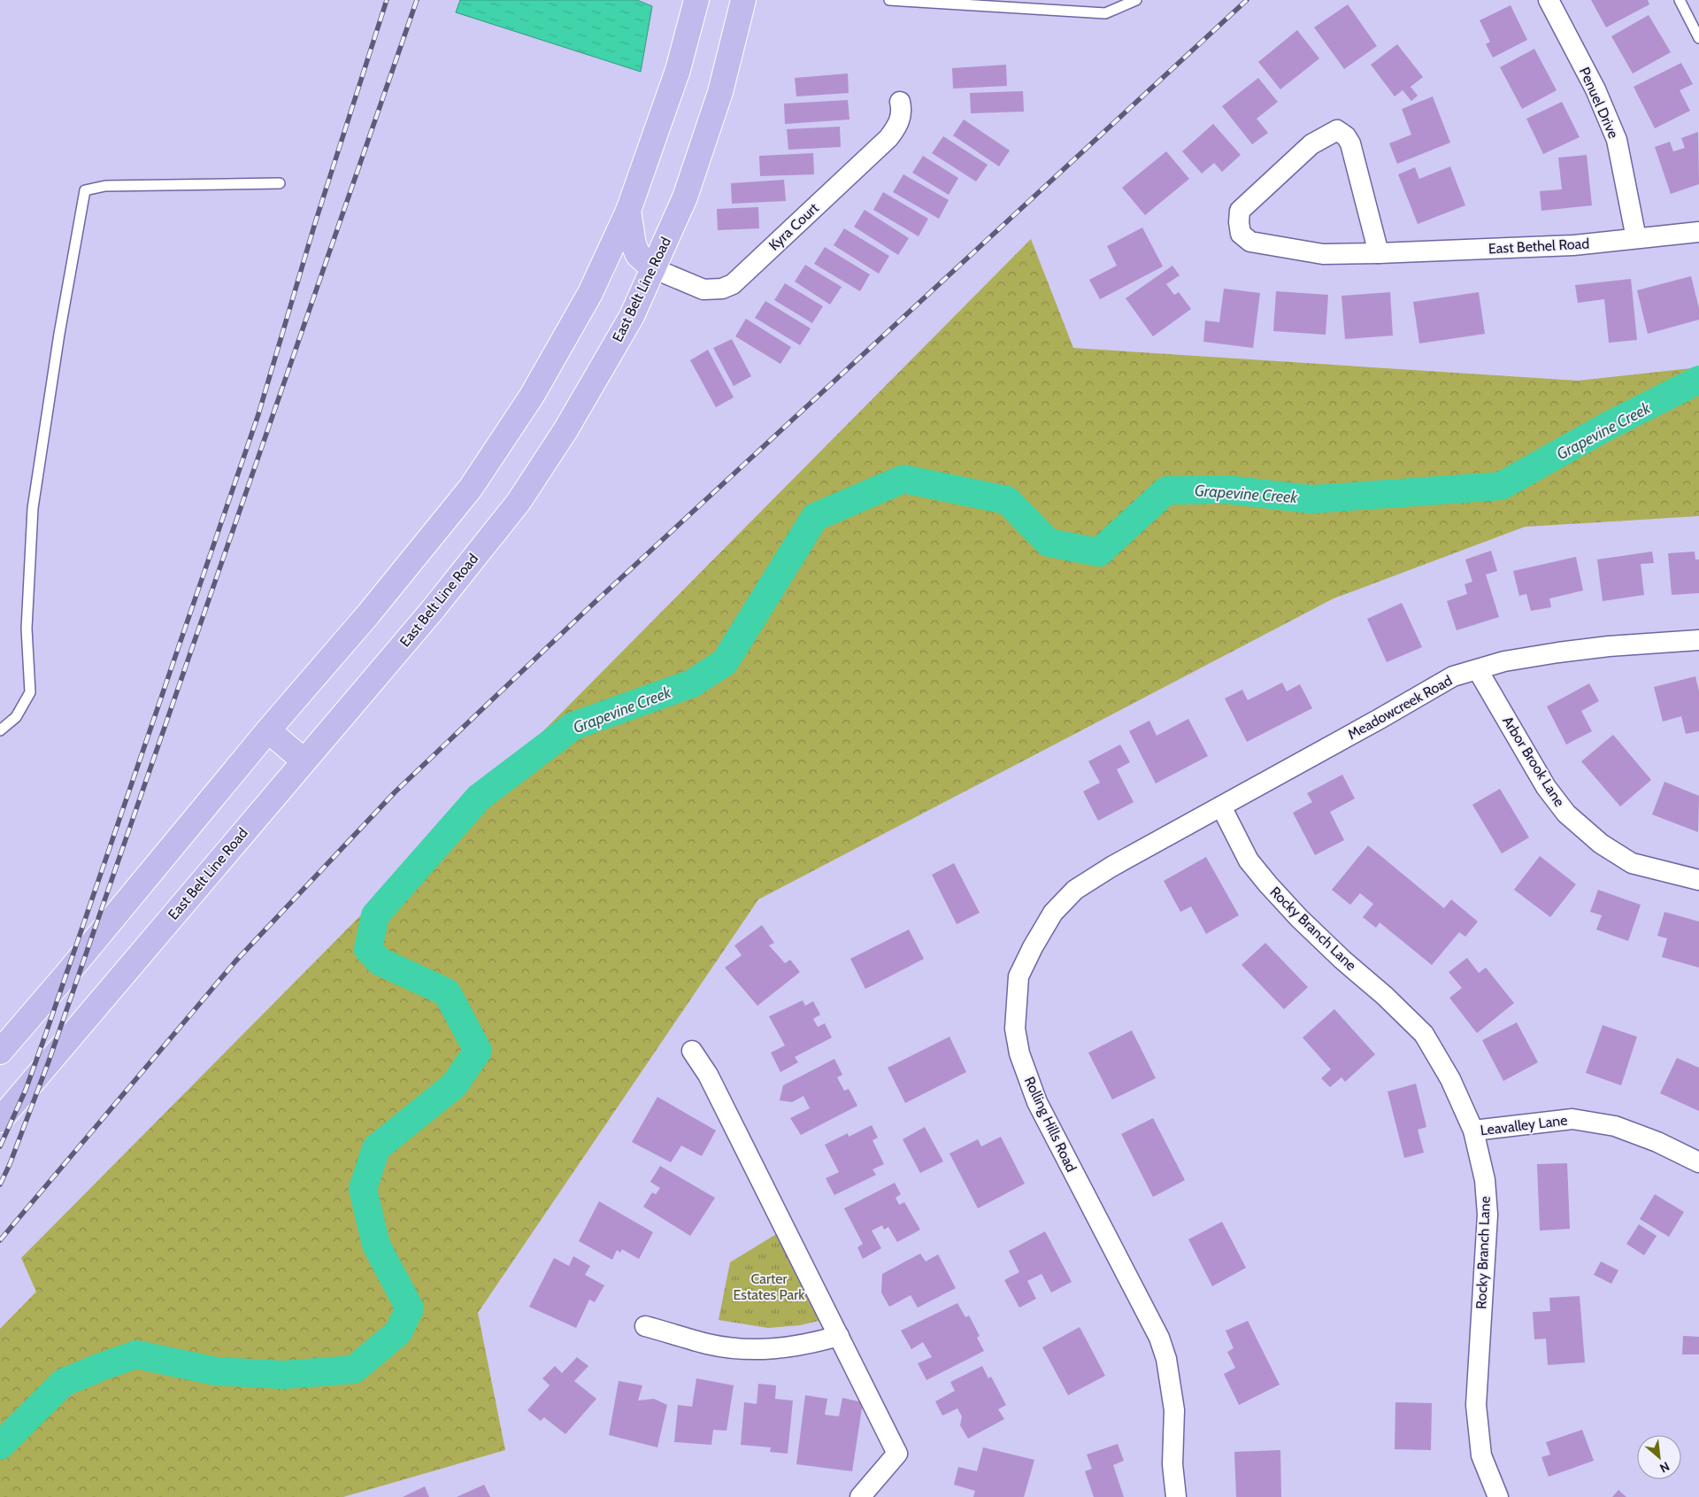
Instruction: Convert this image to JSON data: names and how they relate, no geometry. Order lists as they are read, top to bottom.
{
  "streets": {
    "main road": ["East Belt Line Road"],
    "street": [
      "Penuel Drive",
      "Kyra Court",
      "East Bethel Road",
      "Meadowcreek Road",
      "Arbor Brook Lane",
      "Rocky Branch Lane",
      "Rolling Hills Road",
      "Leavalley Lane"
    ]
  },
  "crossings": [
    ["Penuel Drive", "East Bethel Road"],
    ["Kyra Court", "East Belt Line Road"],
    ["Meadowcreek Road", "Arbor Brook Lane"],
    ["Meadowcreek Road", "Rocky Branch Lane"],
    ["Meadowcreek Road", "Rolling Hills Road"],
    ["Rocky Branch Lane", "Rolling Hills Road"],
    ["Rocky Branch Lane", "Leavalley Lane"]
  ],
  "water": ["Grapevine Creek"],
  "parks": ["Carter Estates Park"],
  "north": "bottom right"
}
